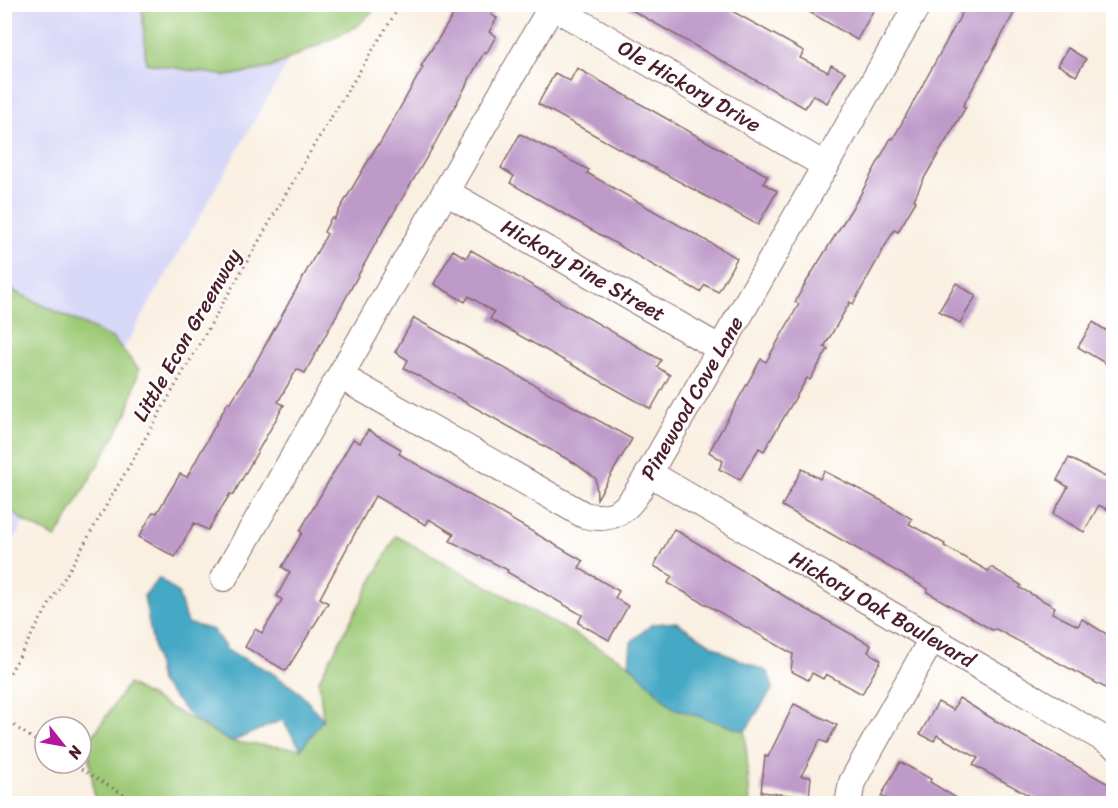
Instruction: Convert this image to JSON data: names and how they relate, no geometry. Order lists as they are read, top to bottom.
{
  "streets": {
    "street": [
      "Ole Hickory Drive",
      "Hickory Pine Street",
      "Pinewood Cove Lane",
      "Hickory Oak Boulevard"
    ],
    "path": ["Little Econ Greenway"]
  },
  "crossings": [
    ["Ole Hickory Drive", "Pinewood Cove Lane"],
    ["Hickory Pine Street", "Pinewood Cove Lane"],
    ["Pinewood Cove Lane", "Hickory Oak Boulevard"]
  ],
  "north": "bottom right"
}
